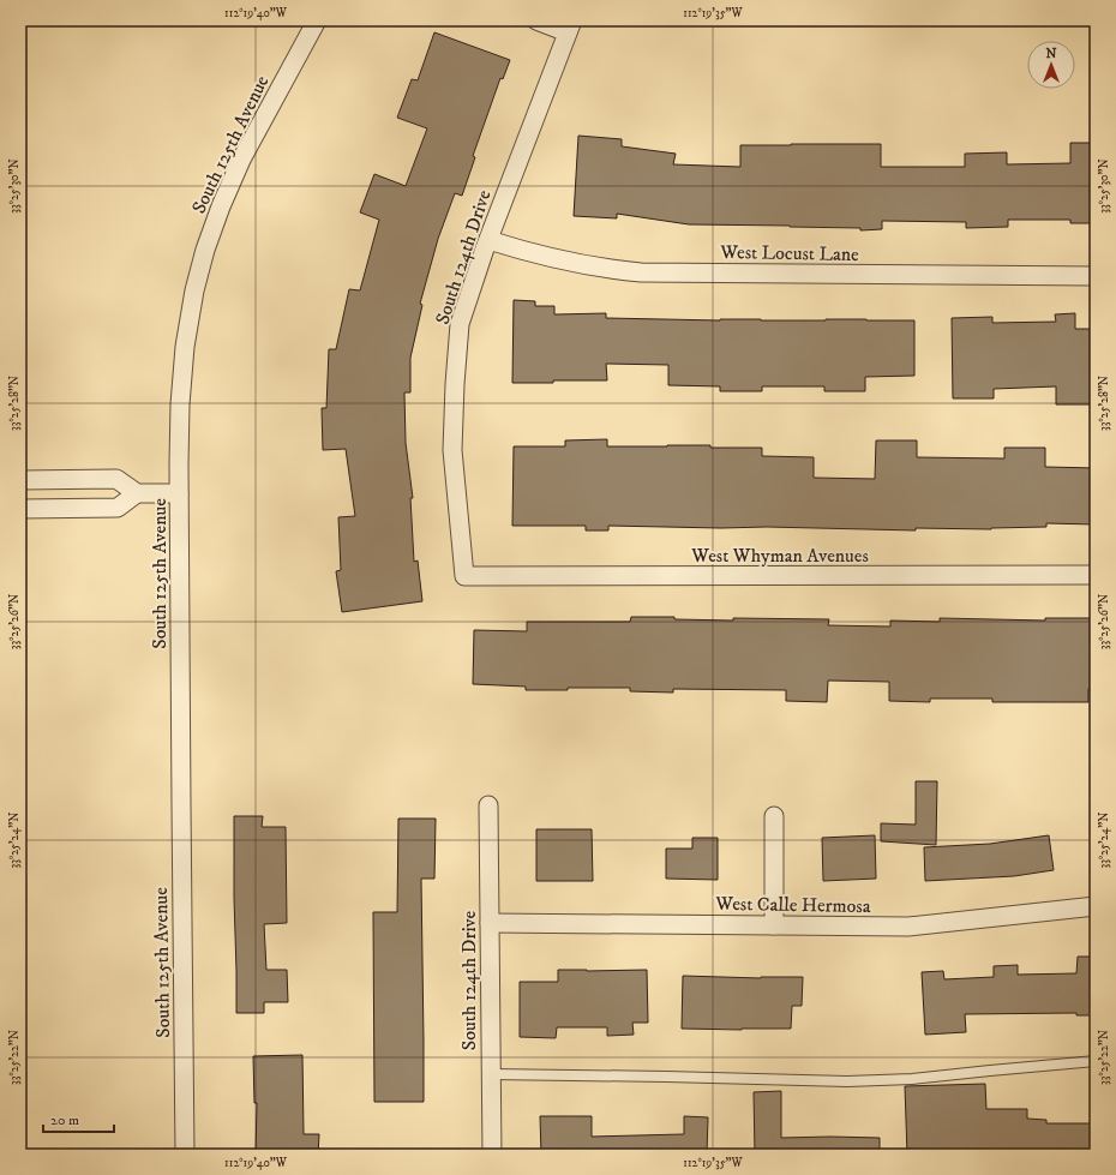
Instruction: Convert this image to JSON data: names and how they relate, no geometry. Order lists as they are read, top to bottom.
{
  "streets": {
    "street": [
      "South 125th Avenue",
      "West Locust Lane",
      "South 124th Drive",
      "West Whyman Avenues",
      "West Calle Hermosa"
    ]
  },
  "crossings": [
    ["West Locust Lane", "South 124th Drive"],
    ["South 124th Drive", "West Whyman Avenues"],
    ["South 124th Drive", "West Calle Hermosa"]
  ],
  "scale_bar": "20 m",
  "north": "top",
  "coordinates": [
    "112°19'40\"W",
    "112°19'35\"W",
    "33°25'30\"N",
    "33°25'28\"N",
    "33°25'26\"N",
    "33°25'24\"N",
    "33°25'22\"N"
  ]
}
